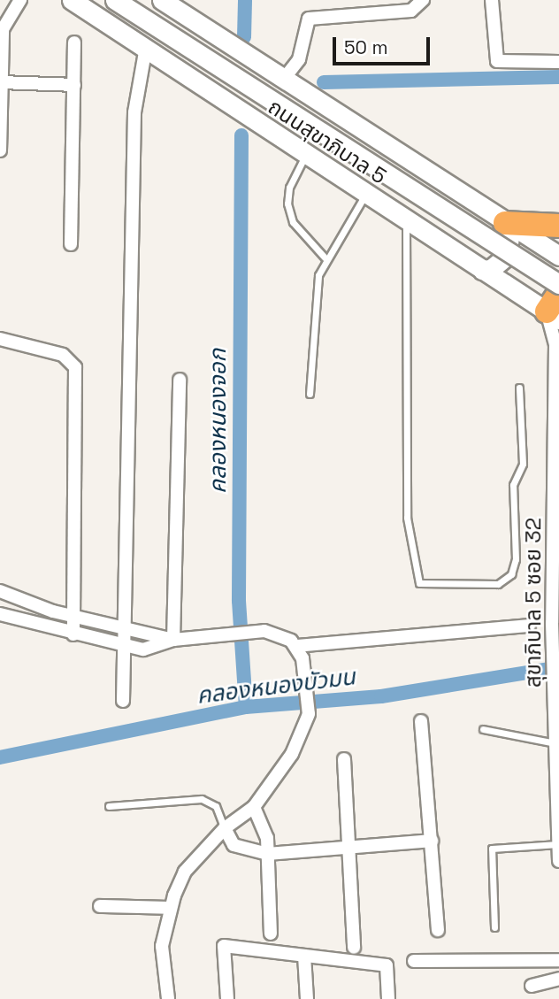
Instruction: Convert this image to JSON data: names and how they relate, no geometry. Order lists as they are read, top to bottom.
{
  "streets": {
    "main road": ["ถนนสุขาภิบาล 5"],
    "street": ["สุขาภิบาล 5 ซอย 32"]
  },
  "crossings": [
    ["ถนนสุขาภิบาล 5", "สุขาภิบาล 5 ซอย 32"]
  ],
  "water": ["คลองหนองจอก", "คลองหนองบัวมน"],
  "scale_bar": "50 m"
}
